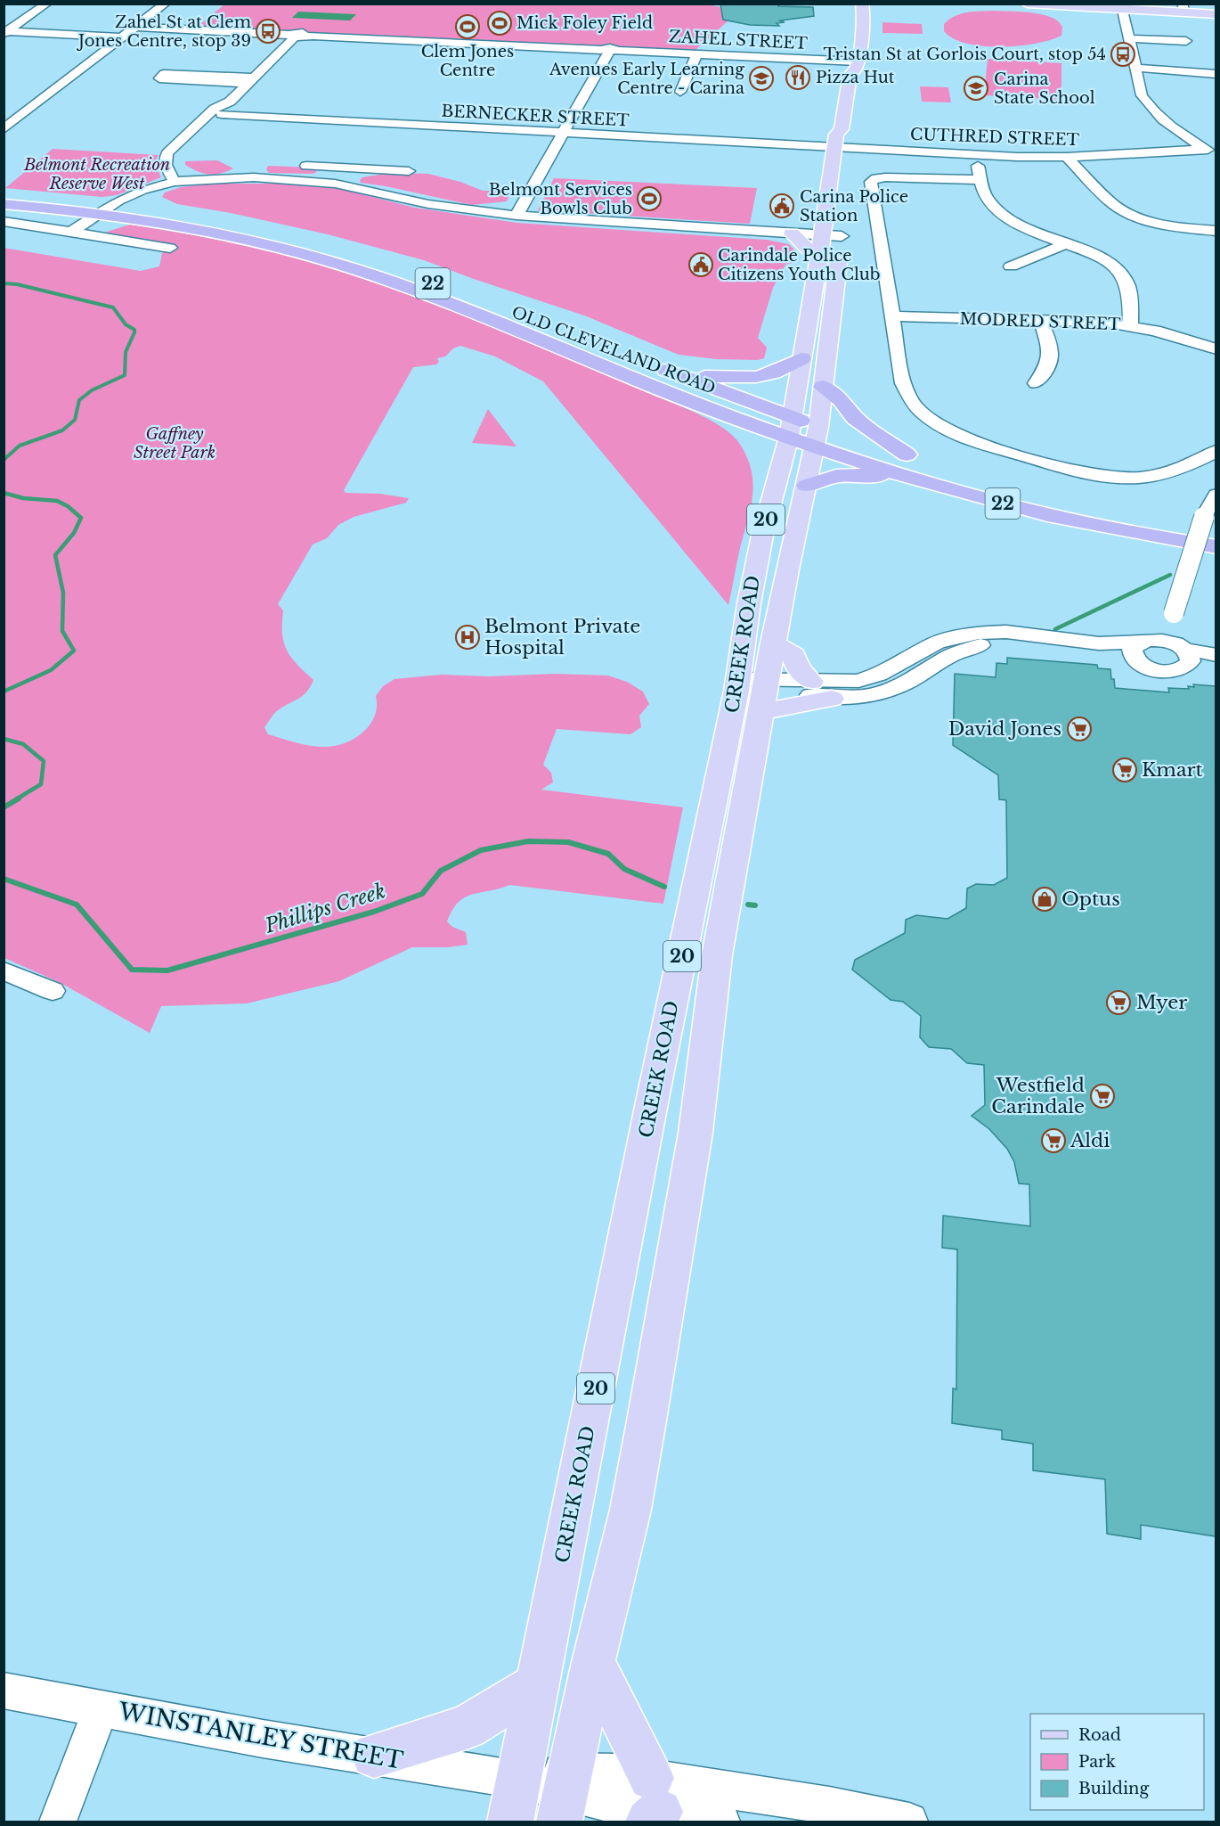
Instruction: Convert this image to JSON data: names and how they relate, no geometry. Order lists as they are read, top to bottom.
{
  "streets": {
    "highway": ["22", "OLD CLEVELAND ROAD"],
    "main road": ["20", "CREEK ROAD"],
    "street": [
      "ZAHEL STREET",
      "BERNECKER STREET",
      "CUTHRED STREET",
      "MODRED STREET",
      "WINSTANLEY STREET"
    ]
  },
  "crossings": [
    ["ZAHEL STREET", "CREEK ROAD"],
    ["BERNECKER STREET", "CUTHRED STREET"],
    ["BERNECKER STREET", "CREEK ROAD"],
    ["CUTHRED STREET", "CREEK ROAD"],
    ["OLD CLEVELAND ROAD", "CREEK ROAD"],
    ["CREEK ROAD", "WINSTANLEY STREET"]
  ],
  "water": ["Phillips Creek"],
  "parks": ["Belmont Recreation Reserve West", "Gaffney Street Park"],
  "places": {
    "sports": ["Mick Foley Field", "Clem Jones Centre", "Belmont Services Bowls Club"],
    "bus stop": ["Zahel St at Clem Jones Centre, stop 39", "Tristan St at Gorlois Court, stop 54"],
    "restaurant": ["Pizza Hut"],
    "school or university": ["Avenues Early Learning Centre - Carina", "Carina State School"],
    "public building": ["Carina Police Station", "Carindale Police Citizens Youth Club"],
    "hospital": ["Belmont Private Hospital"],
    "supermarket": [
      "David Jones",
      "Kmart",
      "Myer",
      "Westfield Carindale",
      "Aldi"
    ],
    "shop": ["Optus"]
  },
  "legend": ["Road", "Park", "Building"]
}
